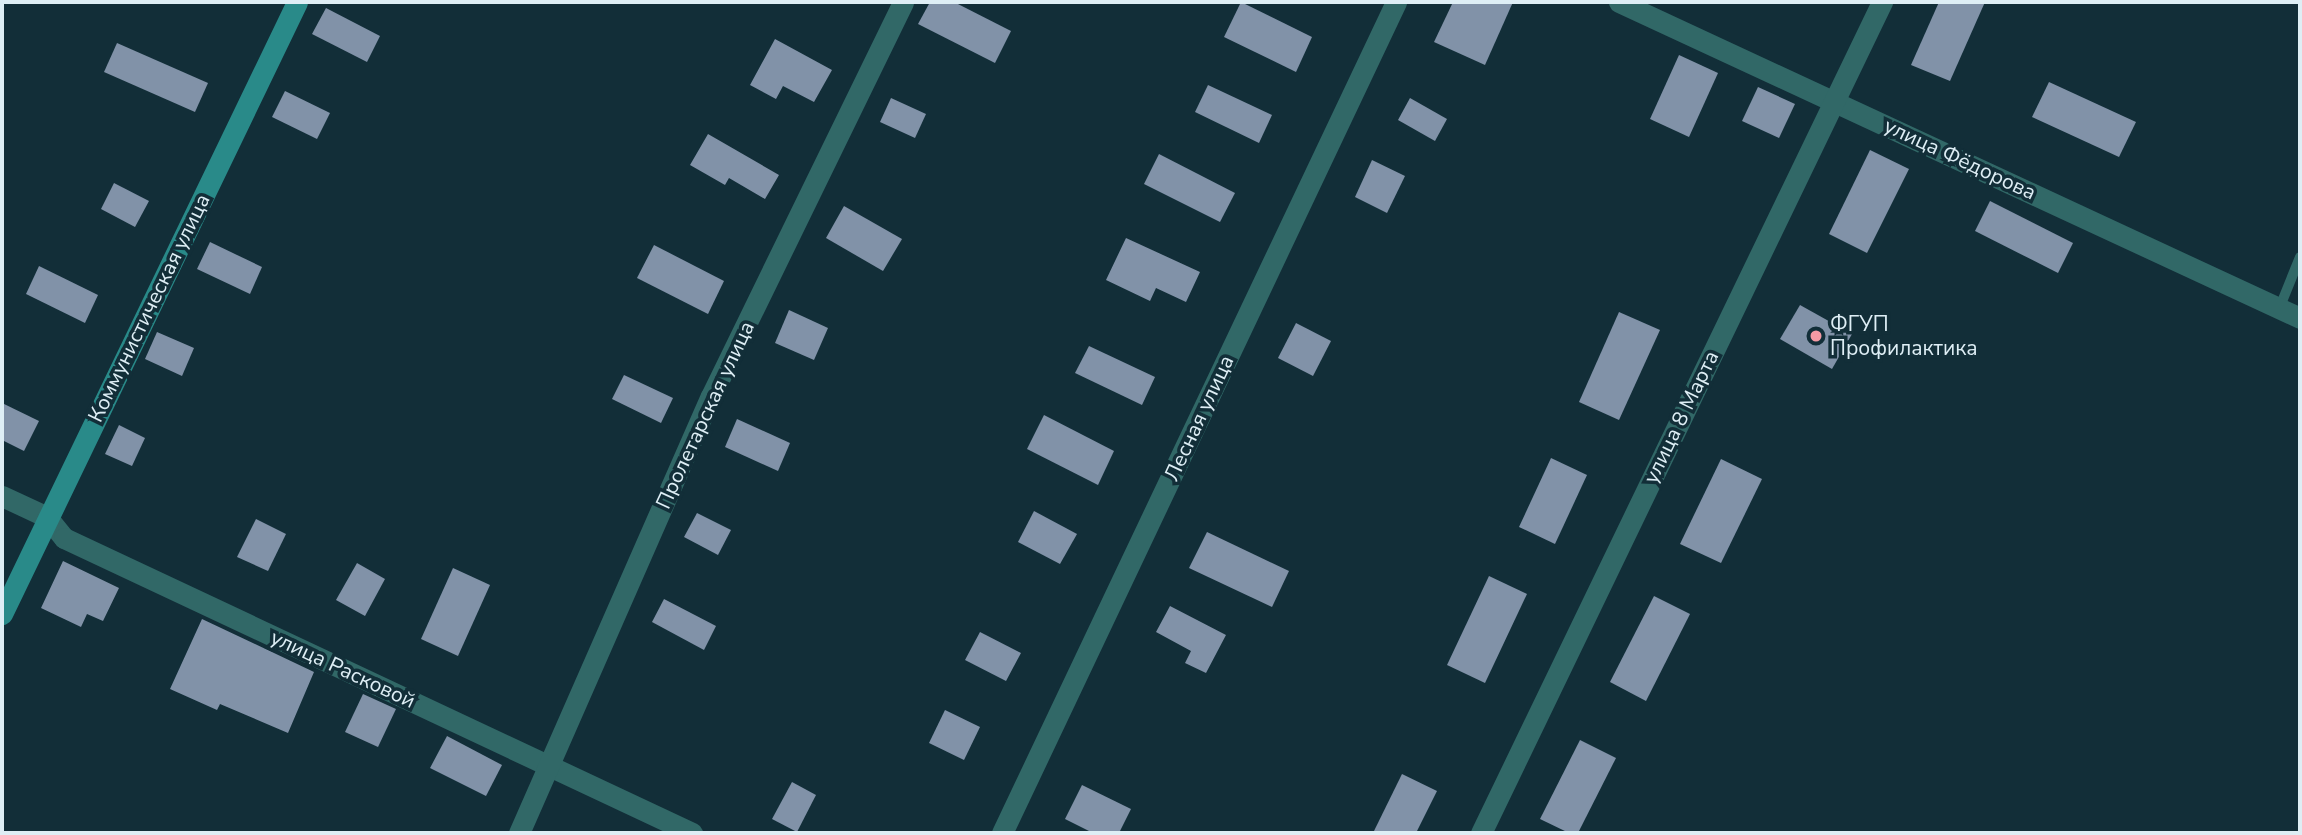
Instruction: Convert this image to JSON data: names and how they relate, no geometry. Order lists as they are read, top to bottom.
{
  "streets": {
    "street": [
      "улица Фёдорова",
      "Коммунистическая улица",
      "Пролетарская улица",
      "улица 8 Марта",
      "Лесная улица",
      "улица Расковой"
    ]
  },
  "crossings": [
    ["улица Фёдорова", "улица 8 Марта"],
    ["Коммунистическая улица", "улица Расковой"],
    ["Пролетарская улица", "улица Расковой"]
  ],
  "places": ["ФГУП Профилактика"]
}
